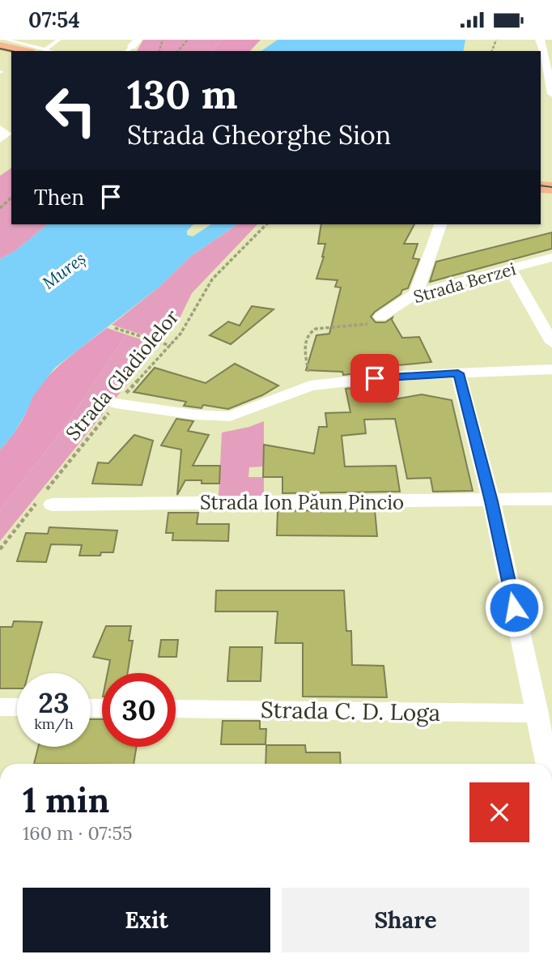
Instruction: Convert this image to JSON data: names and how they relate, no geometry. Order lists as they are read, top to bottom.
{
  "streets": {
    "street": ["Strada Berzei", "Strada Ion Păun Pincio", "Strada C. D. Loga"],
    "path": ["Strada Gladiolelor"]
  },
  "water": ["Mureș"],
  "page": {
    "status": "07:54",
    "turn": ["130 m", "Strada Gheorghe Sion"],
    "then": "Then",
    "speed": "23 km/h",
    "limit": "30",
    "heading": ["1 min", "160 m · 07:55"],
    "buttons": ["Exit", "Share"]
  }
}
